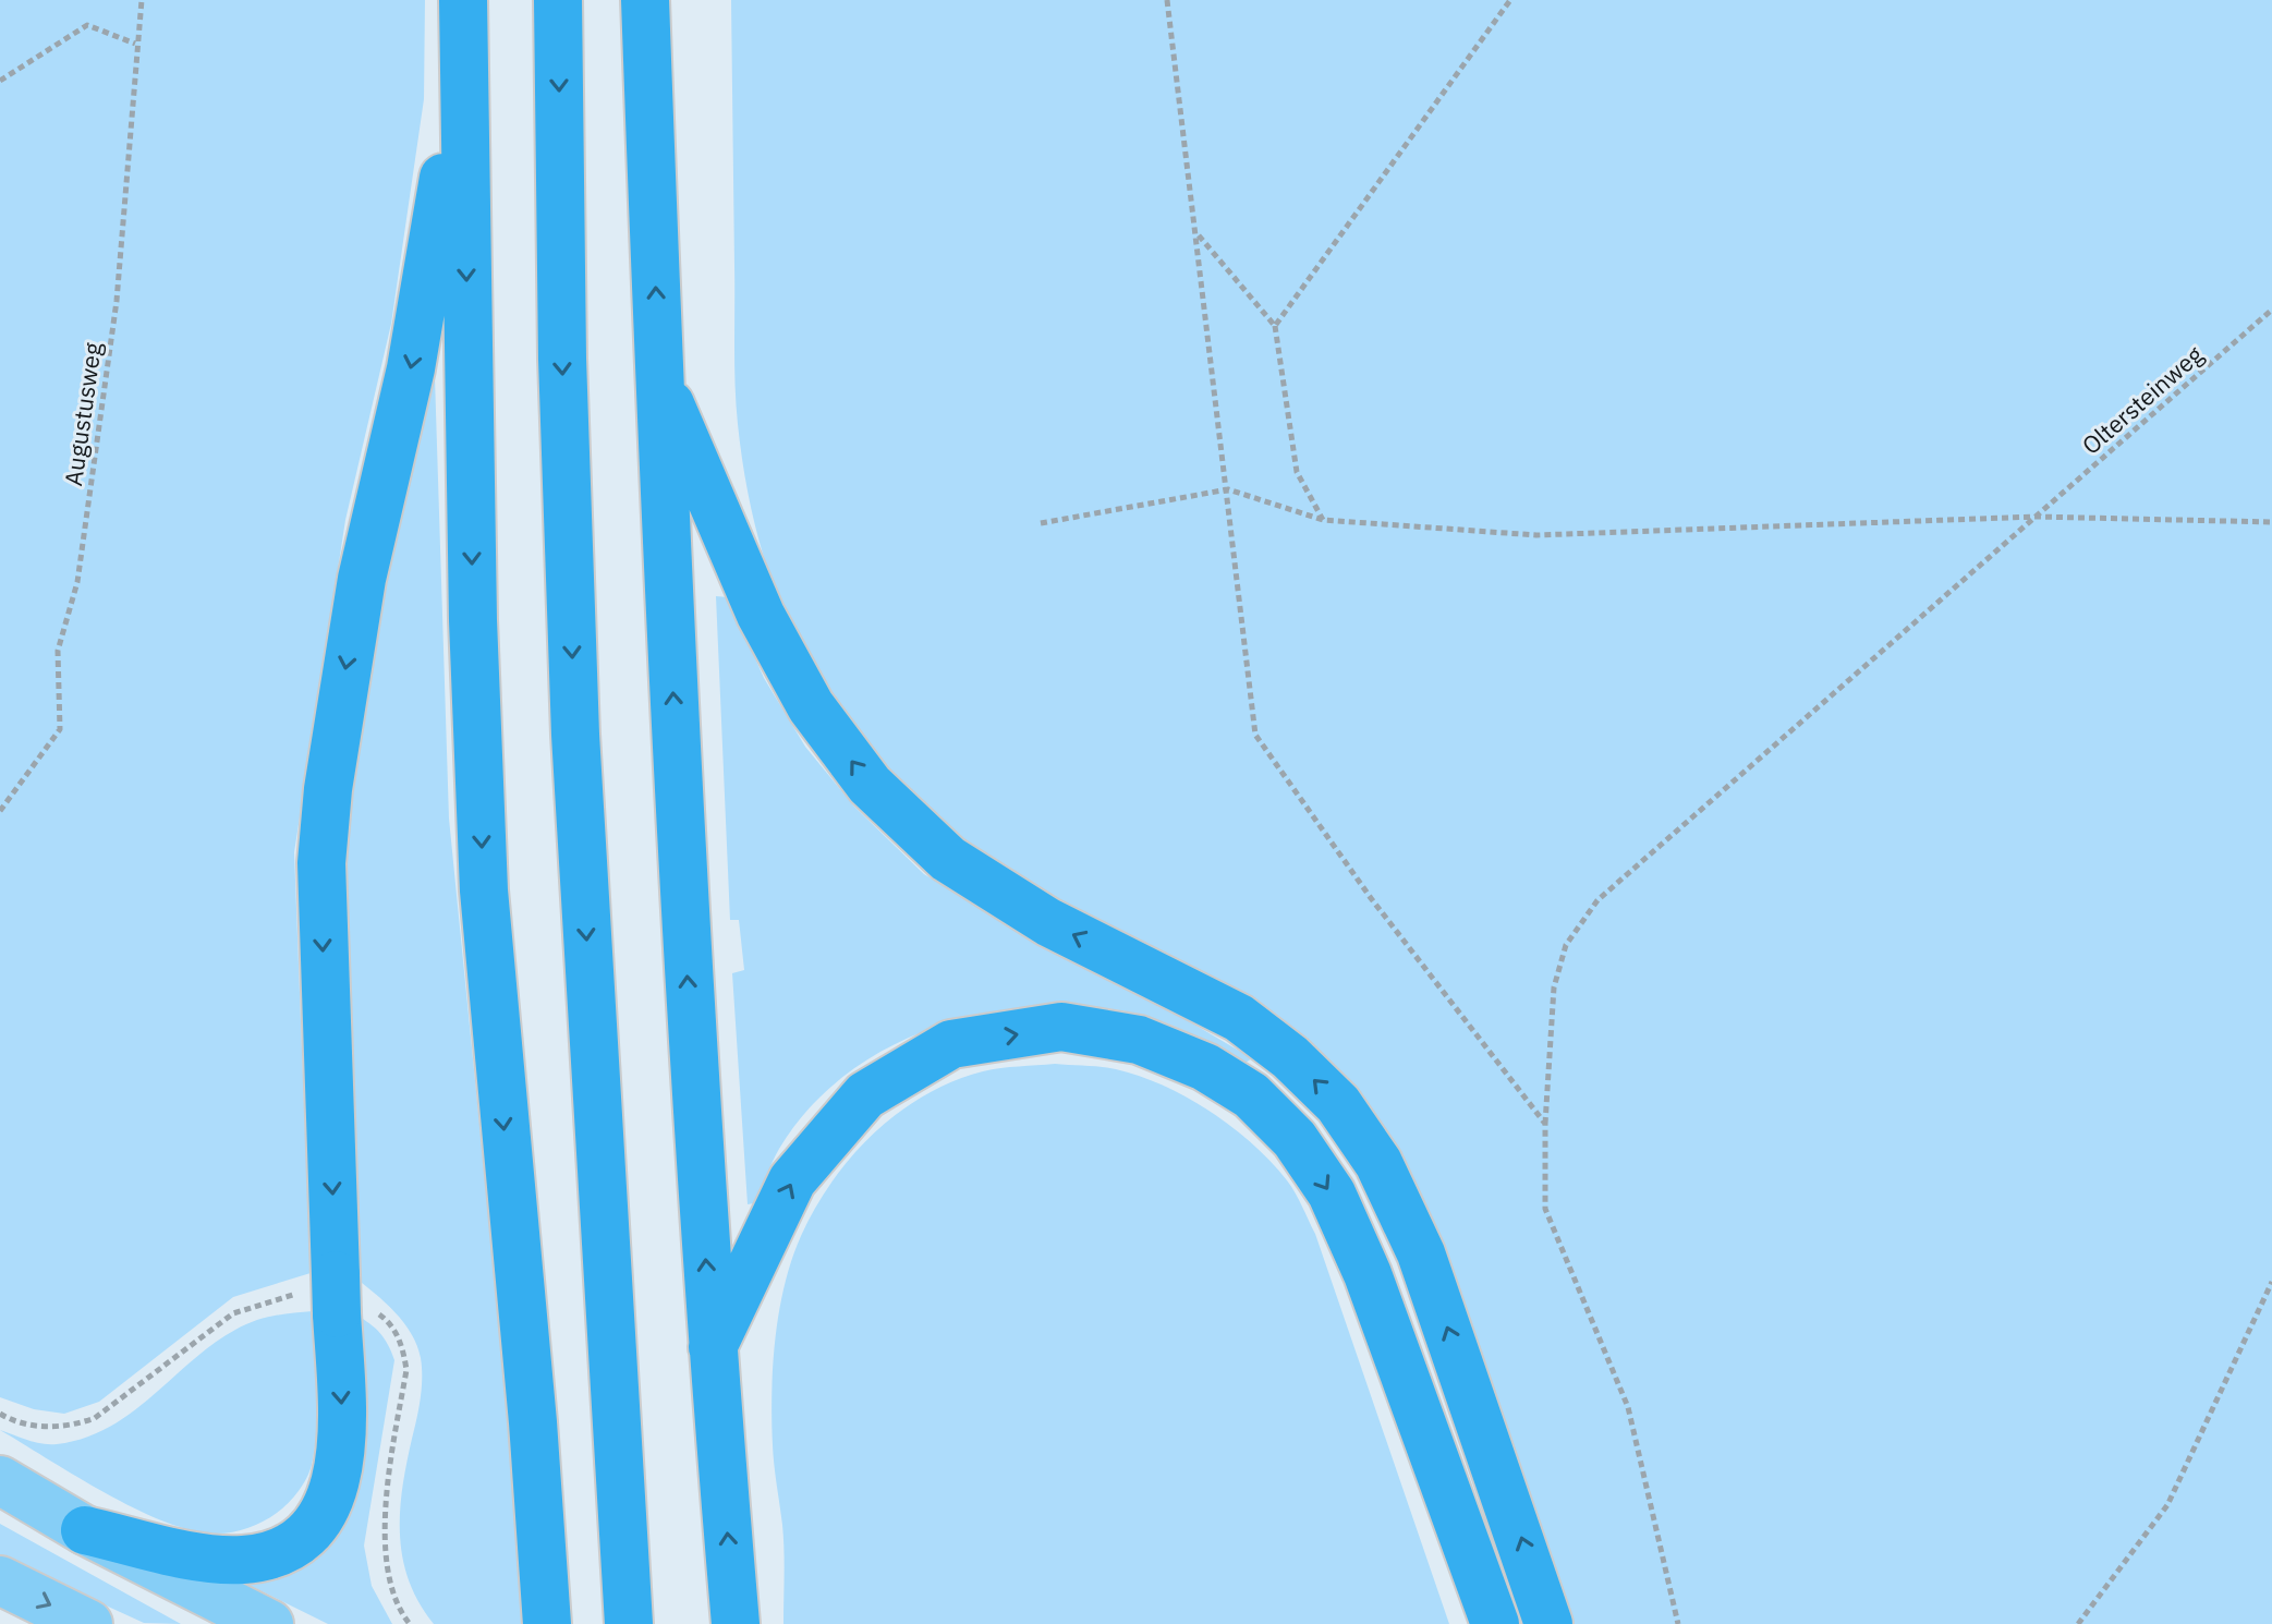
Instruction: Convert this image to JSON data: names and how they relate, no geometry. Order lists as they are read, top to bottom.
{
  "streets": {
    "path": ["Oltersteinweg", "Augustusweg"]
  }
}
